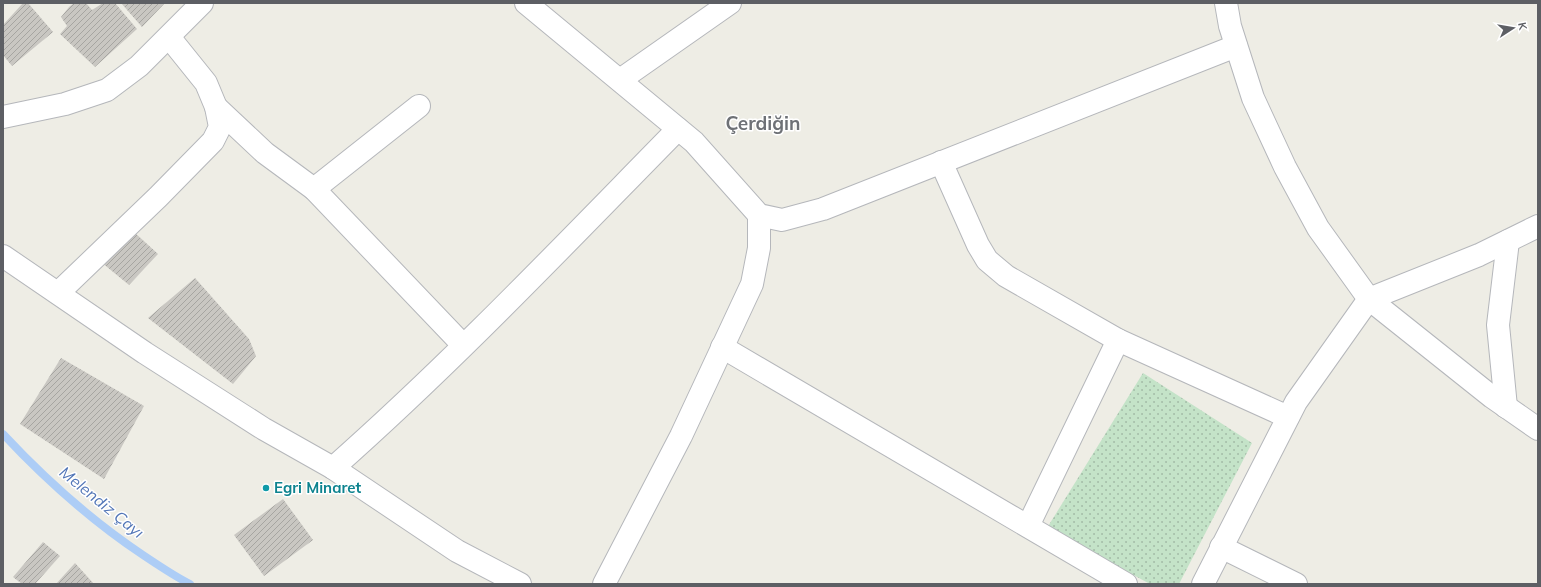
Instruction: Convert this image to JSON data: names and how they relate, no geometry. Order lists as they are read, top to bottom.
{
  "districts": ["Çerdiğin"],
  "water": ["Melendiz Çayı"],
  "places": ["Egri Minaret"],
  "north": "right"
}
